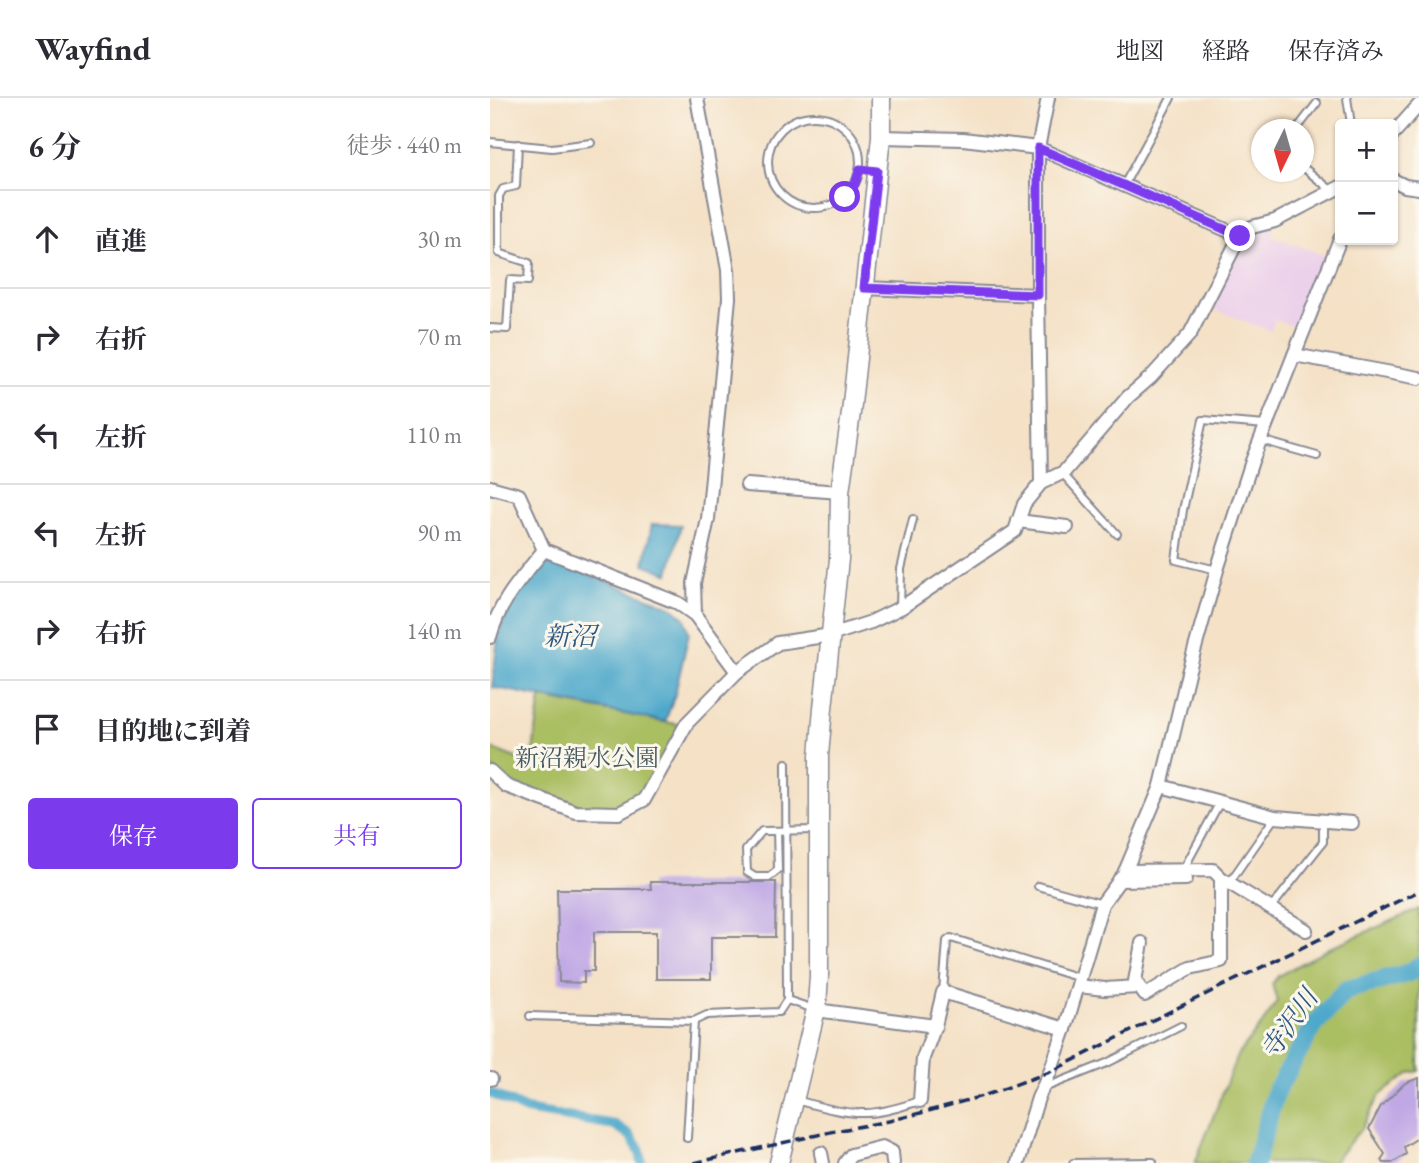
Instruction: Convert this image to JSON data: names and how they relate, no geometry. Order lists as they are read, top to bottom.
{
  "water": ["新沼", "寺沢川"],
  "parks": ["新沼親水公園"],
  "north": "bottom",
  "page": {
    "header": "Wayfind",
    "nav": ["地図", "経路", "保存済み"],
    "heading": ["6 分", "徒歩 · 440 m"],
    "map_buttons": ["+", "−"],
    "list": [
      ["直進", "30 m"],
      ["右折", "70 m"],
      ["左折", "110 m"],
      ["左折", "90 m"],
      ["右折", "140 m"],
      "目的地に到着"
    ],
    "buttons": ["保存", "共有"]
  }
}
